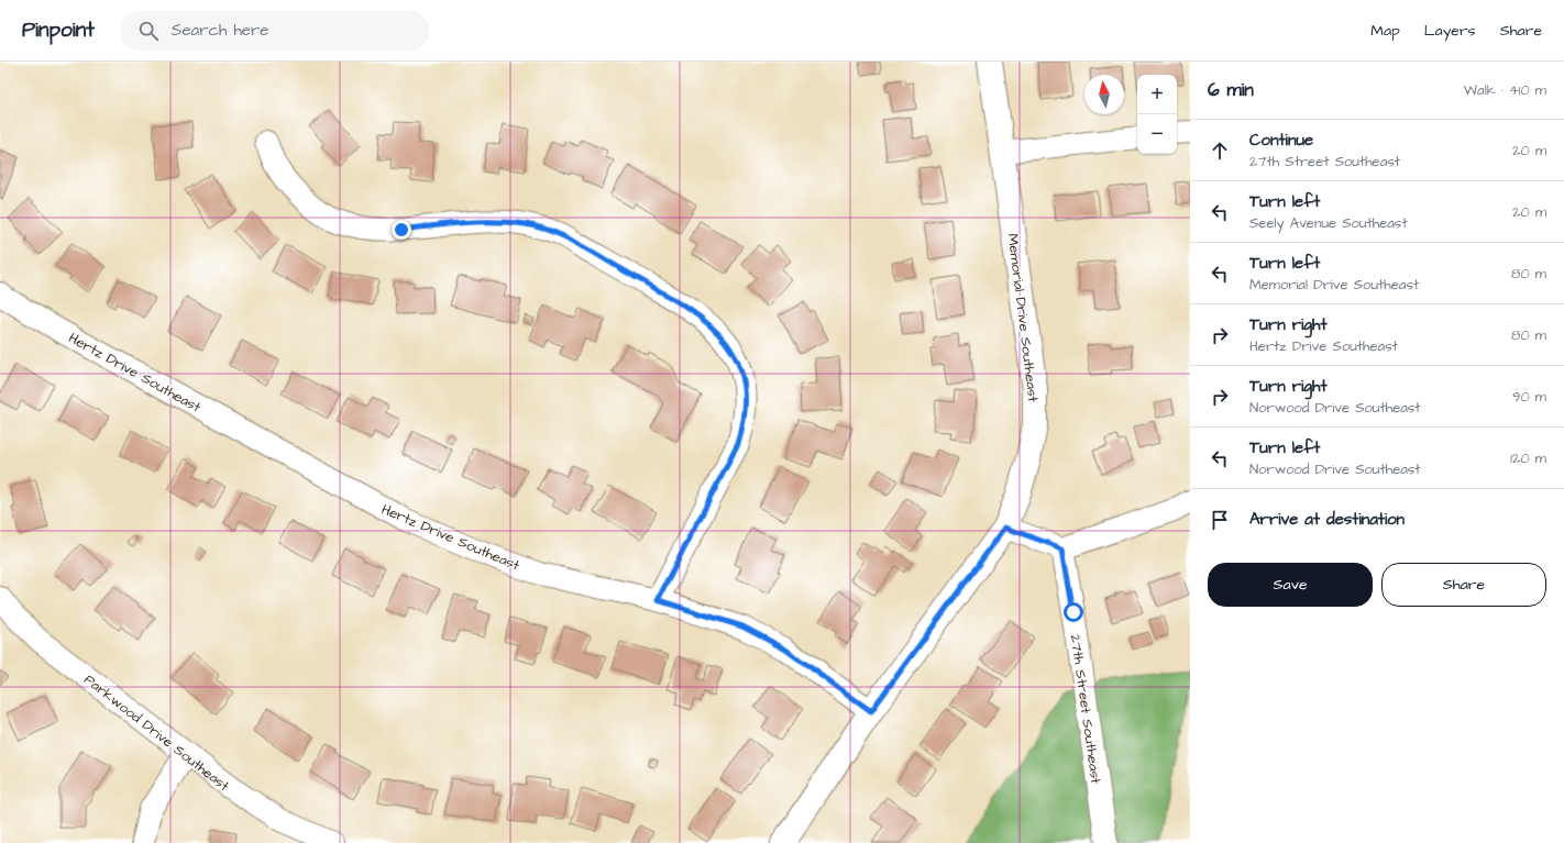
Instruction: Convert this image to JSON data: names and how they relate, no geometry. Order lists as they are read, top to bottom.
{
  "streets": {
    "street": [
      "Memorial Drive Southeast",
      "Hertz Drive Southeast",
      "27th Street Southeast",
      "Parkwood Drive Southeast"
    ]
  },
  "crossings": [
    ["Memorial Drive Southeast", "Hertz Drive Southeast"]
  ],
  "north": "top",
  "page": {
    "header": "Pinpoint",
    "search": "Search here",
    "nav": ["Map", "Layers", "Share"],
    "heading": ["6 min", "Walk · 410 m"],
    "map_buttons": ["+", "−"],
    "list": [
      ["Continue", "27th Street Southeast", "20 m"],
      ["Turn left", "Seely Avenue Southeast", "20 m"],
      ["Turn left", "Memorial Drive Southeast", "80 m"],
      ["Turn right", "Hertz Drive Southeast", "80 m"],
      ["Turn right", "Norwood Drive Southeast", "90 m"],
      ["Turn left", "Norwood Drive Southeast", "120 m"],
      "Arrive at destination"
    ],
    "buttons": ["Save", "Share"]
  }
}
